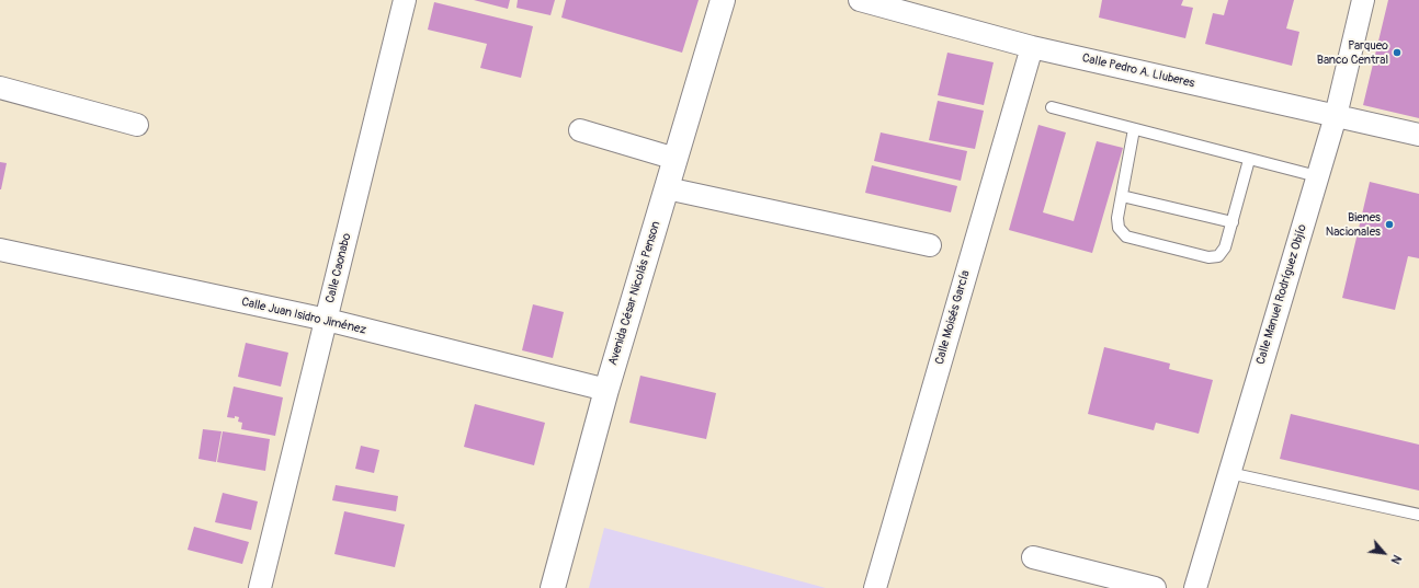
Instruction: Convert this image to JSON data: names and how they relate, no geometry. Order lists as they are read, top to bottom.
{
  "streets": {
    "main road": ["Avenida César Nicolás Penson"],
    "street": [
      "Calle Pedro A. Lluberes",
      "Calle Caonabo",
      "Calle Manuel Rodríguez Objío",
      "Calle Juan Isidro Jiménez",
      "Calle Moisés García"
    ]
  },
  "crossings": [
    ["Calle Pedro A. Lluberes", "Calle Manuel Rodríguez Objío"],
    ["Calle Pedro A. Lluberes", "Calle Moisés García"],
    ["Calle Caonabo", "Calle Juan Isidro Jiménez"],
    ["Avenida César Nicolás Penson", "Calle Juan Isidro Jiménez"]
  ],
  "places": ["Parqueo Banco Central", "Bienes Nacionales"],
  "north": "bottom right"
}
